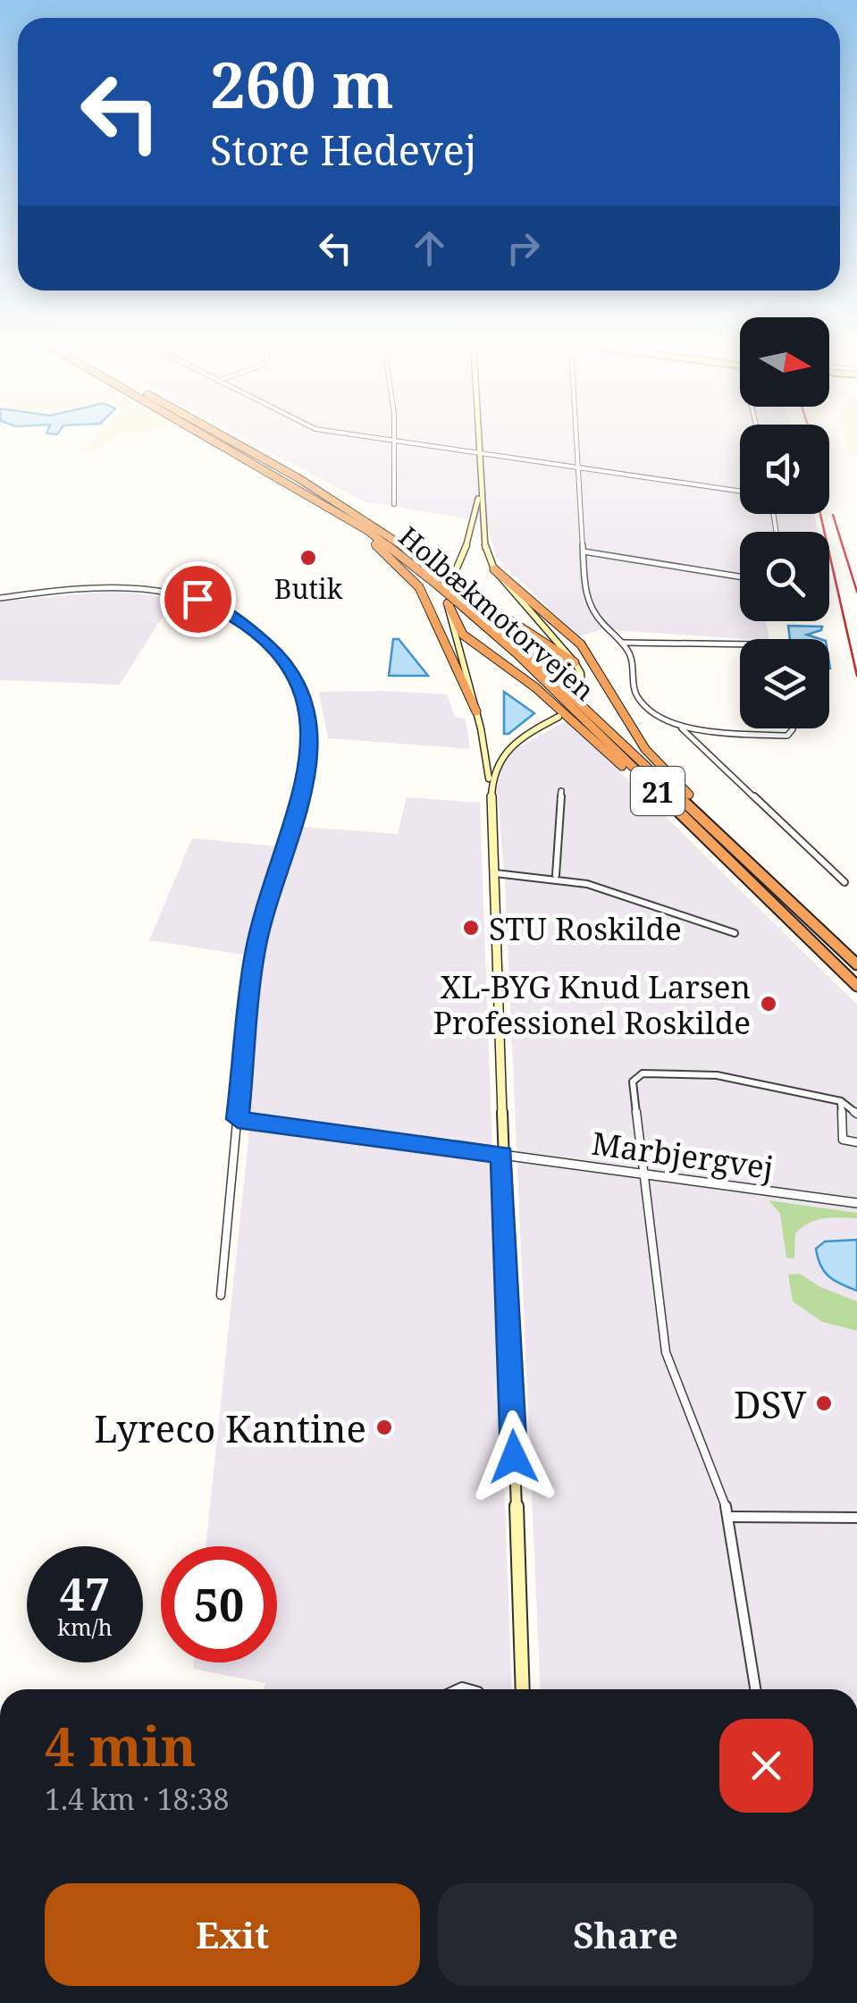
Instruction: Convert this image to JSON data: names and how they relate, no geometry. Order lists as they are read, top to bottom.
{
  "streets": {
    "highway": ["Holbækmotorvejen", "21"],
    "street": ["Marbjergvej"]
  },
  "places": [
    "Butik",
    "STU Roskilde",
    "XL-BYG Knud Larsen Professionel Roskilde",
    "DSV",
    "Lyreco Kantine"
  ],
  "north": "right",
  "page": {
    "turn": ["260 m", "Store Hedevej"],
    "speed": "47 km/h",
    "limit": "50",
    "heading": ["4 min", "1.4 km · 18:38"],
    "buttons": ["Exit", "Share"]
  }
}
